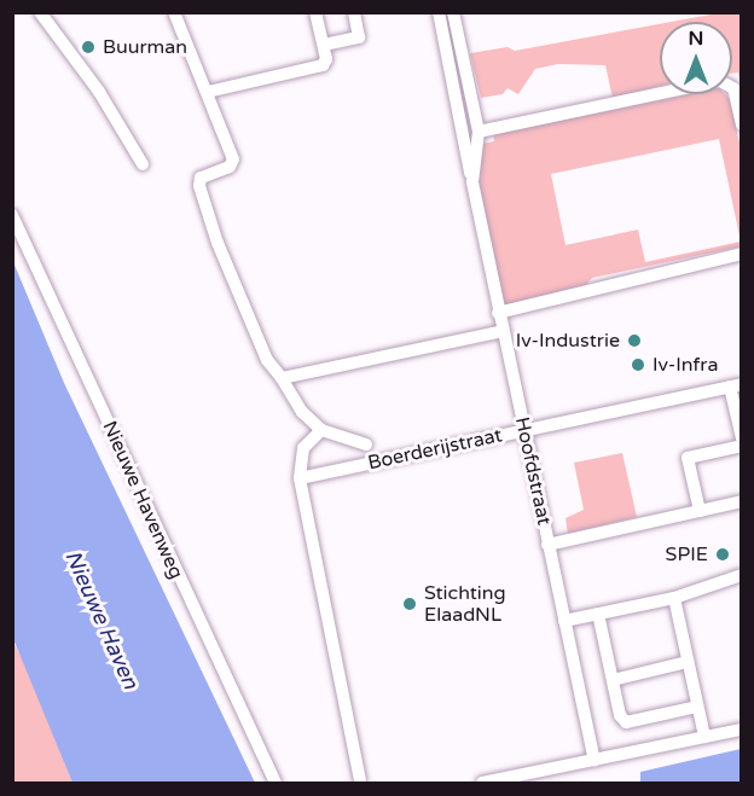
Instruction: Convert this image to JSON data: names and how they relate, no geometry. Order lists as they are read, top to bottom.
{
  "streets": {
    "street": ["Boerderijstraat", "Hoofdstraat", "Nieuwe Havenweg"]
  },
  "crossings": [
    ["Boerderijstraat", "Hoofdstraat"]
  ],
  "water": ["Nieuwe Haven"],
  "places": [
    "Buurman",
    "Iv-Industrie",
    "Iv-Infra",
    "SPIE",
    "Stichting ElaadNL"
  ],
  "north": "top"
}
